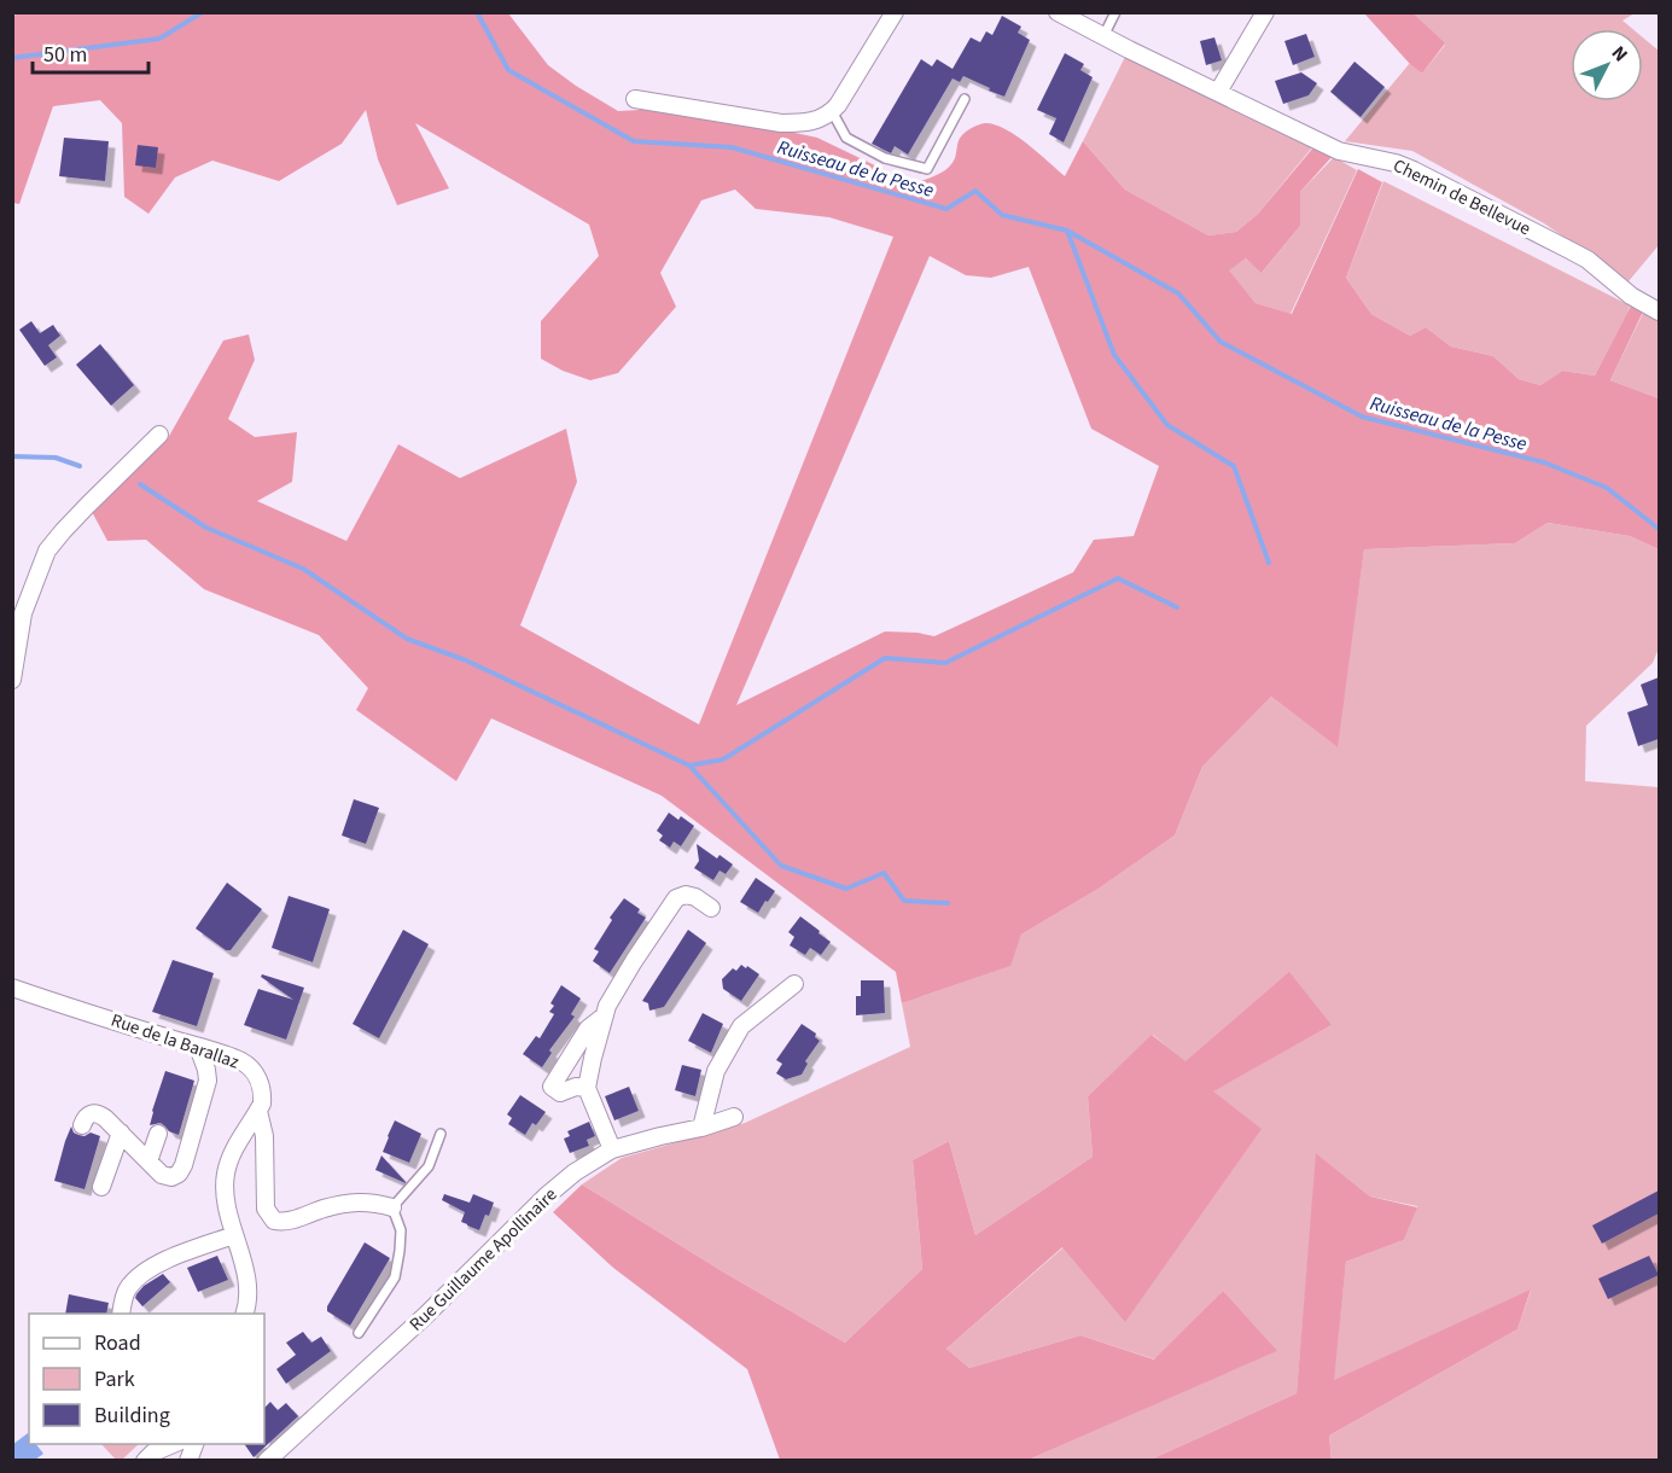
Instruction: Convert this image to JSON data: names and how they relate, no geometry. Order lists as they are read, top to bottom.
{
  "streets": {
    "street": ["Chemin de Bellevue", "Rue de la Barallaz", "Rue Guillaume Apollinaire"]
  },
  "water": ["Ruisseau de la Pesse"],
  "legend": ["Road", "Park", "Building"],
  "scale_bar": "50 m",
  "north": "top right"
}
